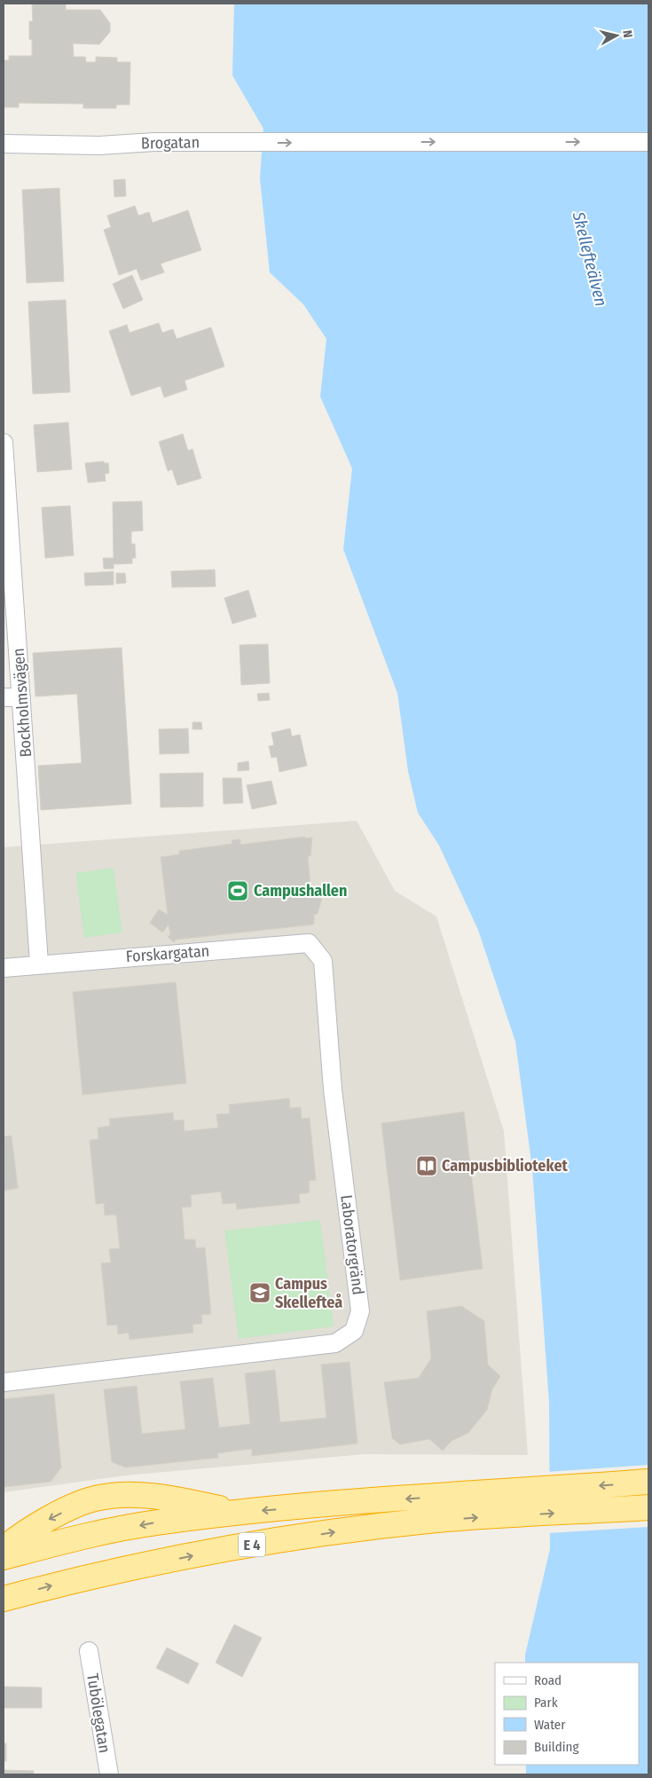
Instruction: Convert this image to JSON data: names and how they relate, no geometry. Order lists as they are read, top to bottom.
{
  "streets": {
    "highway": ["E 4"],
    "street": [
      "Brogatan",
      "Bockholmsvägen",
      "Forskargatan",
      "Laboratorgränd",
      "Tubölegatan"
    ]
  },
  "crossings": [
    ["Bockholmsvägen", "Forskargatan"],
    ["Forskargatan", "Laboratorgränd"]
  ],
  "one_way": ["Brogatan"],
  "water": ["Skellefteälven"],
  "places": {
    "sports": ["Campushallen"],
    "library": ["Campusbiblioteket"],
    "school or university": ["Campus Skellefteå"]
  },
  "legend": [
    "Road",
    "Park",
    "Water",
    "Building"
  ],
  "north": "right"
}
